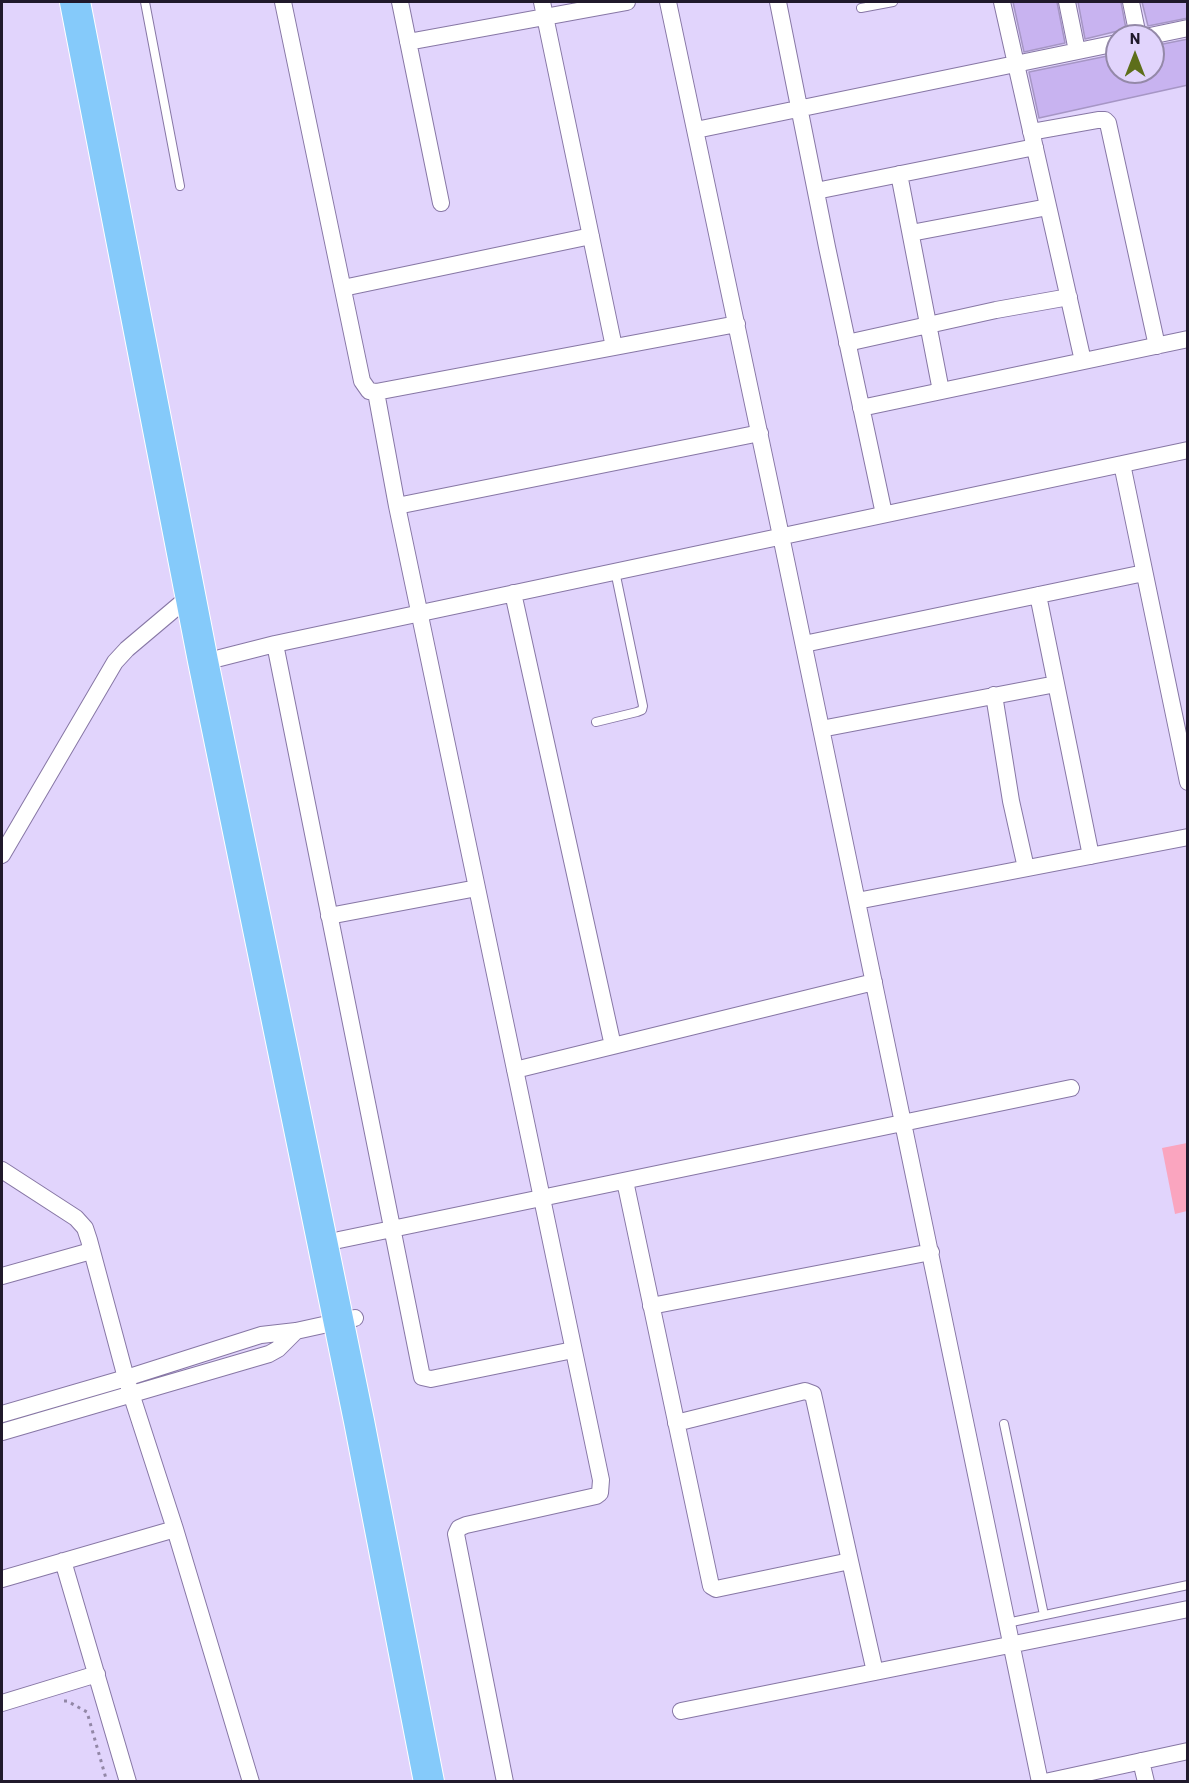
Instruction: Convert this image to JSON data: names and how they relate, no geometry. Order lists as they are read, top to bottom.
{
  "north": "top"
}
